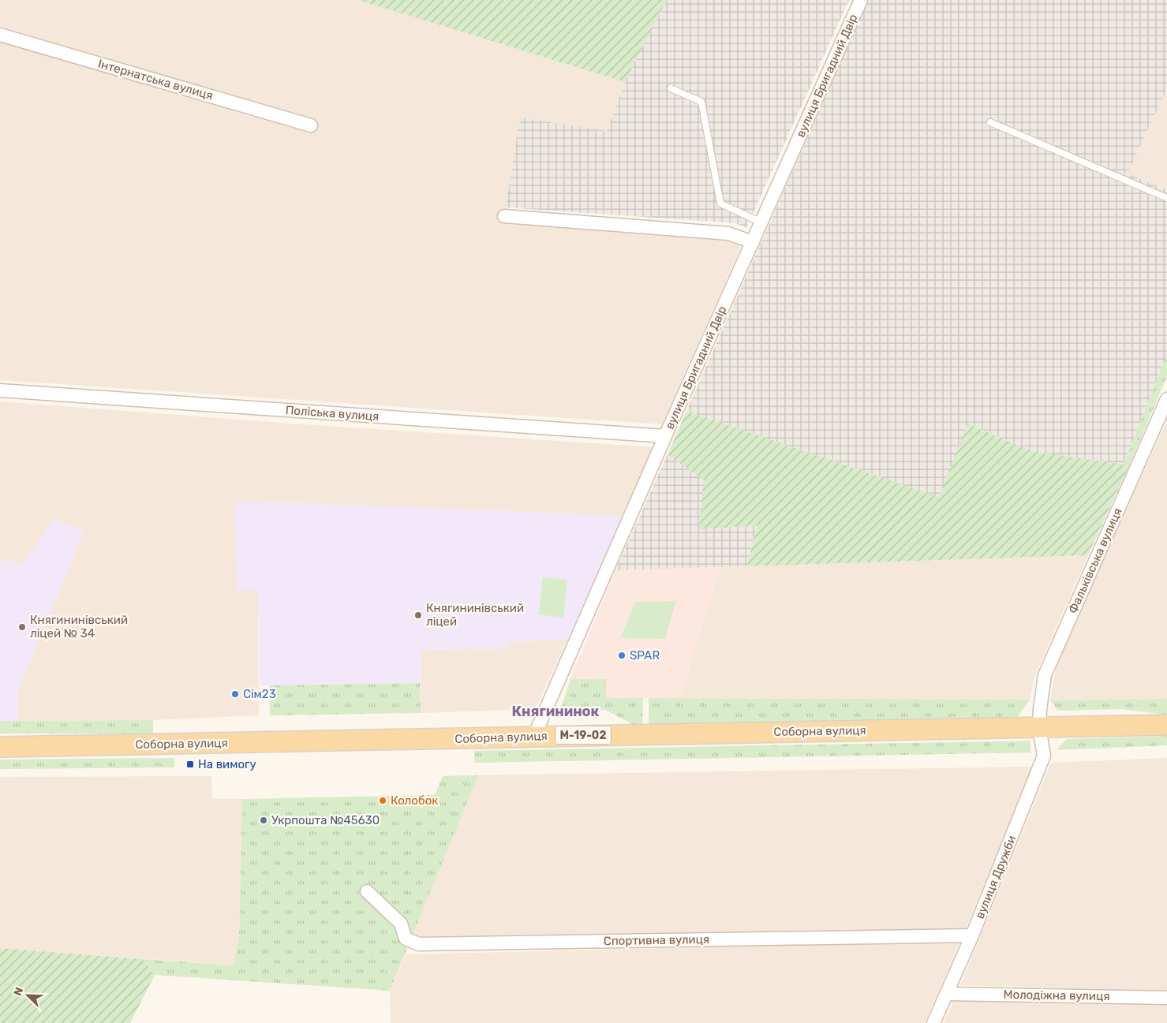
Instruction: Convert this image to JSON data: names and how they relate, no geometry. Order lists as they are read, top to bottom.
{
  "streets": {
    "main road": ["Соборна вулиця", "М-19-02"],
    "street": [
      "вулиця Бригадний Двір",
      "Інтернатська вулиця",
      "Поліська вулиця",
      "Фальківська вулиця",
      "вулиця Дружби",
      "Спортивна вулиця",
      "Молодіжна вулиця"
    ]
  },
  "crossings": [
    ["вулиця Бригадний Двір", "Поліська вулиця"],
    ["вулиця Бригадний Двір", "Соборна вулиця"],
    ["Фальківська вулиця", "Соборна вулиця"],
    ["Фальківська вулиця", "вулиця Дружби"],
    ["Соборна вулиця", "вулиця Дружби"],
    ["вулиця Дружби", "Спортивна вулиця"],
    ["вулиця Дружби", "Молодіжна вулиця"]
  ],
  "districts": ["Княгининок"],
  "places": {
    "other": [
      "Княгининівський ліцей",
      "Княгининівський ліцей № 34",
      "SPAR",
      "Сім23",
      "Колобок",
      "Укрпошта №45630"
    ],
    "transit": ["На вимогу"]
  },
  "north": "top left"
}
